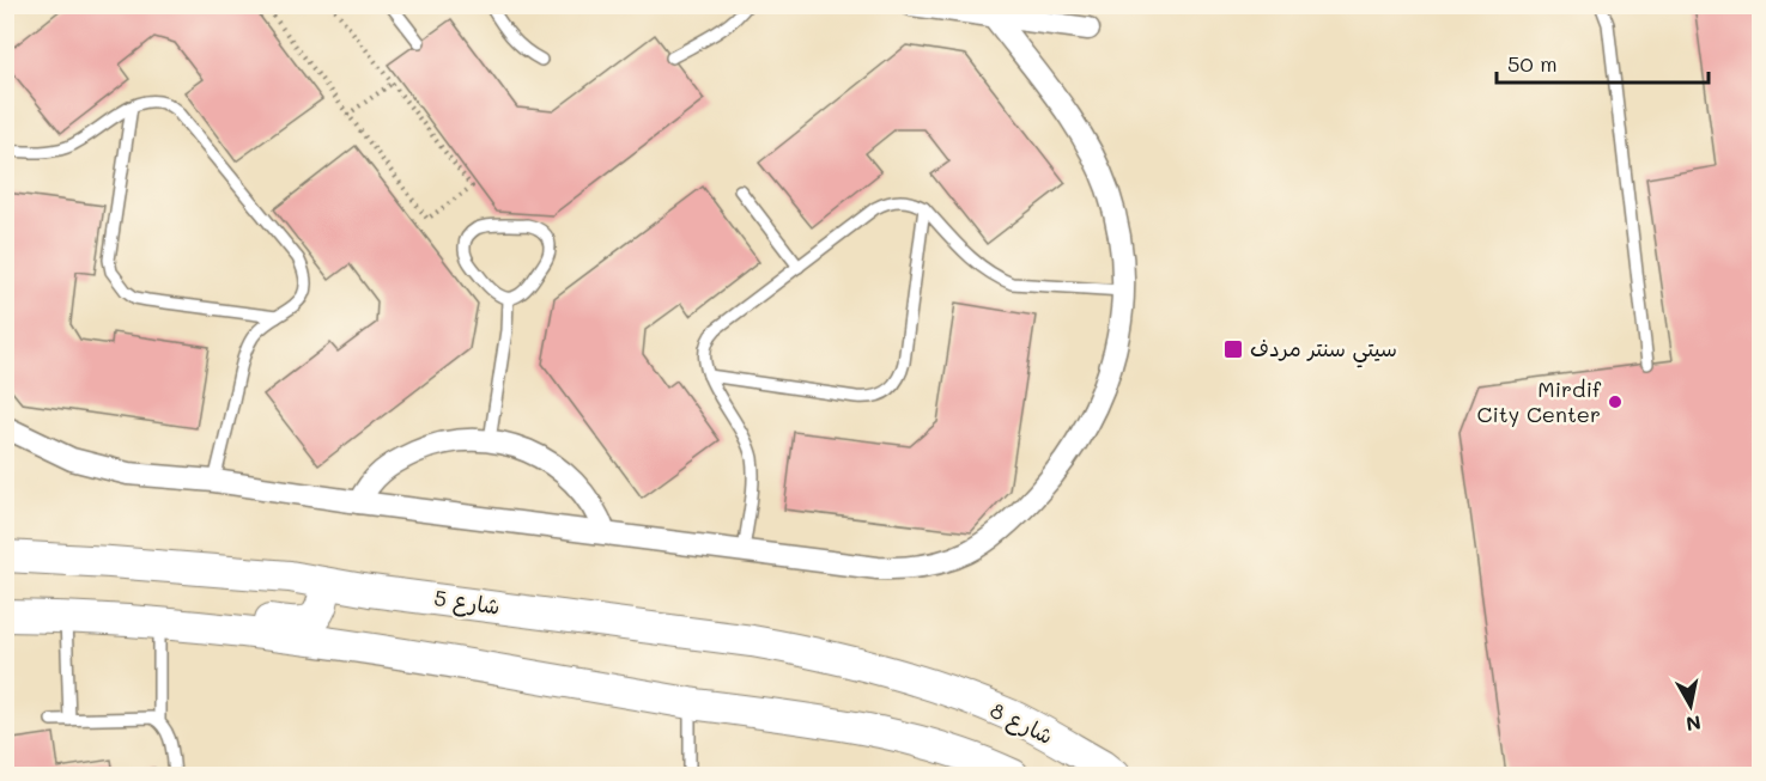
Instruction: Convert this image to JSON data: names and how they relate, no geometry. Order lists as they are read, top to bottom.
{
  "streets": {
    "street": ["شارع 5", "شارع 8"]
  },
  "crossings": [
    ["شارع 5", "شارع 8"]
  ],
  "places": {
    "transit": ["سيتي سنتر مردف"],
    "other": ["Mirdif City Center"]
  },
  "scale_bar": "50 m",
  "north": "bottom"
}
